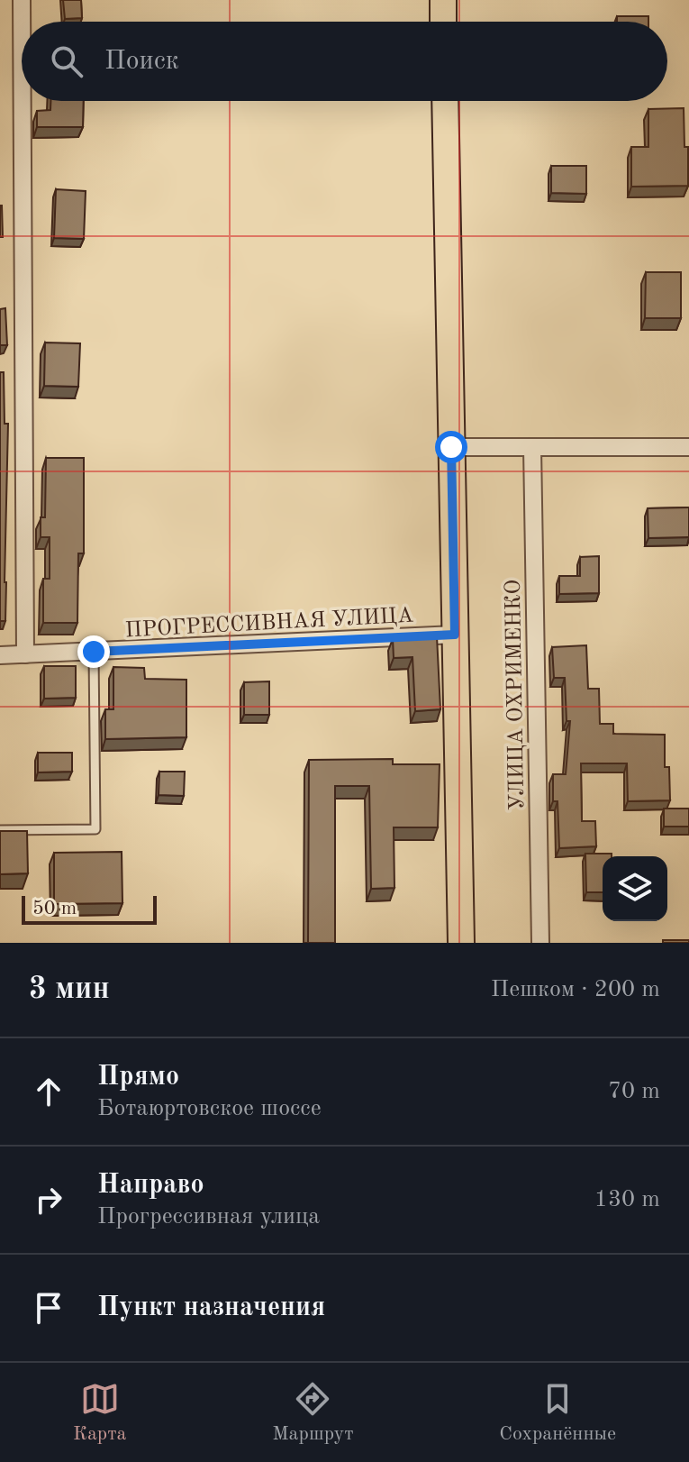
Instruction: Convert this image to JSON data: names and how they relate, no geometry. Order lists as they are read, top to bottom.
{
  "streets": {
    "street": ["ПРОГРЕССИВНАЯ УЛИЦА", "УЛИЦА ОХРИМЕНКО"]
  },
  "scale_bar": "50 m",
  "page": {
    "search": "Поиск",
    "scale": "50 m",
    "heading": ["3 мин", "Пешком · 200 m"],
    "list": [
      ["Прямо", "Ботаюртовское шоссе", "70 m"],
      ["Направо", "Прогрессивная улица", "130 m"],
      "Пункт назначения"
    ],
    "nav": ["Карта", "Маршрут", "Сохранённые"]
  }
}
